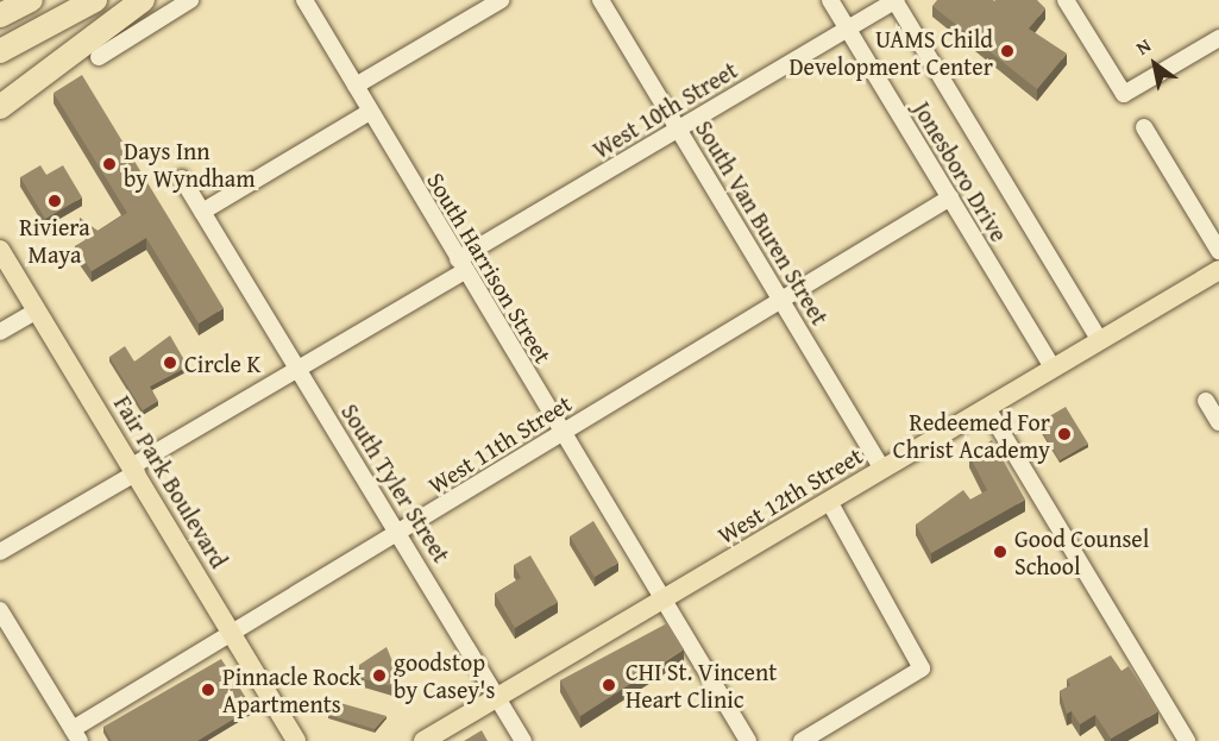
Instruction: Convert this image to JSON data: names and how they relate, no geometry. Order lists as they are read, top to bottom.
{
  "streets": {
    "main road": ["Fair Park Boulevard", "West 12th Street"],
    "street": [
      "West 10th Street",
      "Jonesboro Drive",
      "South Van Buren Street",
      "South Harrison Street",
      "West 11th Street",
      "South Tyler Street"
    ]
  },
  "crossings": [
    ["West 10th Street", "Jonesboro Drive"],
    ["West 10th Street", "South Van Buren Street"],
    ["West 10th Street", "South Harrison Street"],
    ["West 10th Street", "Fair Park Boulevard"],
    ["West 10th Street", "South Tyler Street"],
    ["Jonesboro Drive", "West 11th Street"],
    ["Jonesboro Drive", "West 12th Street"],
    ["South Van Buren Street", "West 11th Street"],
    ["South Van Buren Street", "West 12th Street"],
    ["South Harrison Street", "West 11th Street"],
    ["South Harrison Street", "West 12th Street"],
    ["West 11th Street", "Fair Park Boulevard"],
    ["West 11th Street", "South Tyler Street"],
    ["South Tyler Street", "West 12th Street"]
  ],
  "places": [
    "UAMS Child Development Center",
    "Days Inn by Wyndham",
    "Riviera Maya",
    "Circle K",
    "Redeemed For Christ Academy",
    "Good Counsel School",
    "goodstop by Casey's",
    "CHI St. Vincent Heart Clinic",
    "Pinnacle Rock Apartments"
  ],
  "north": "top left"
}
